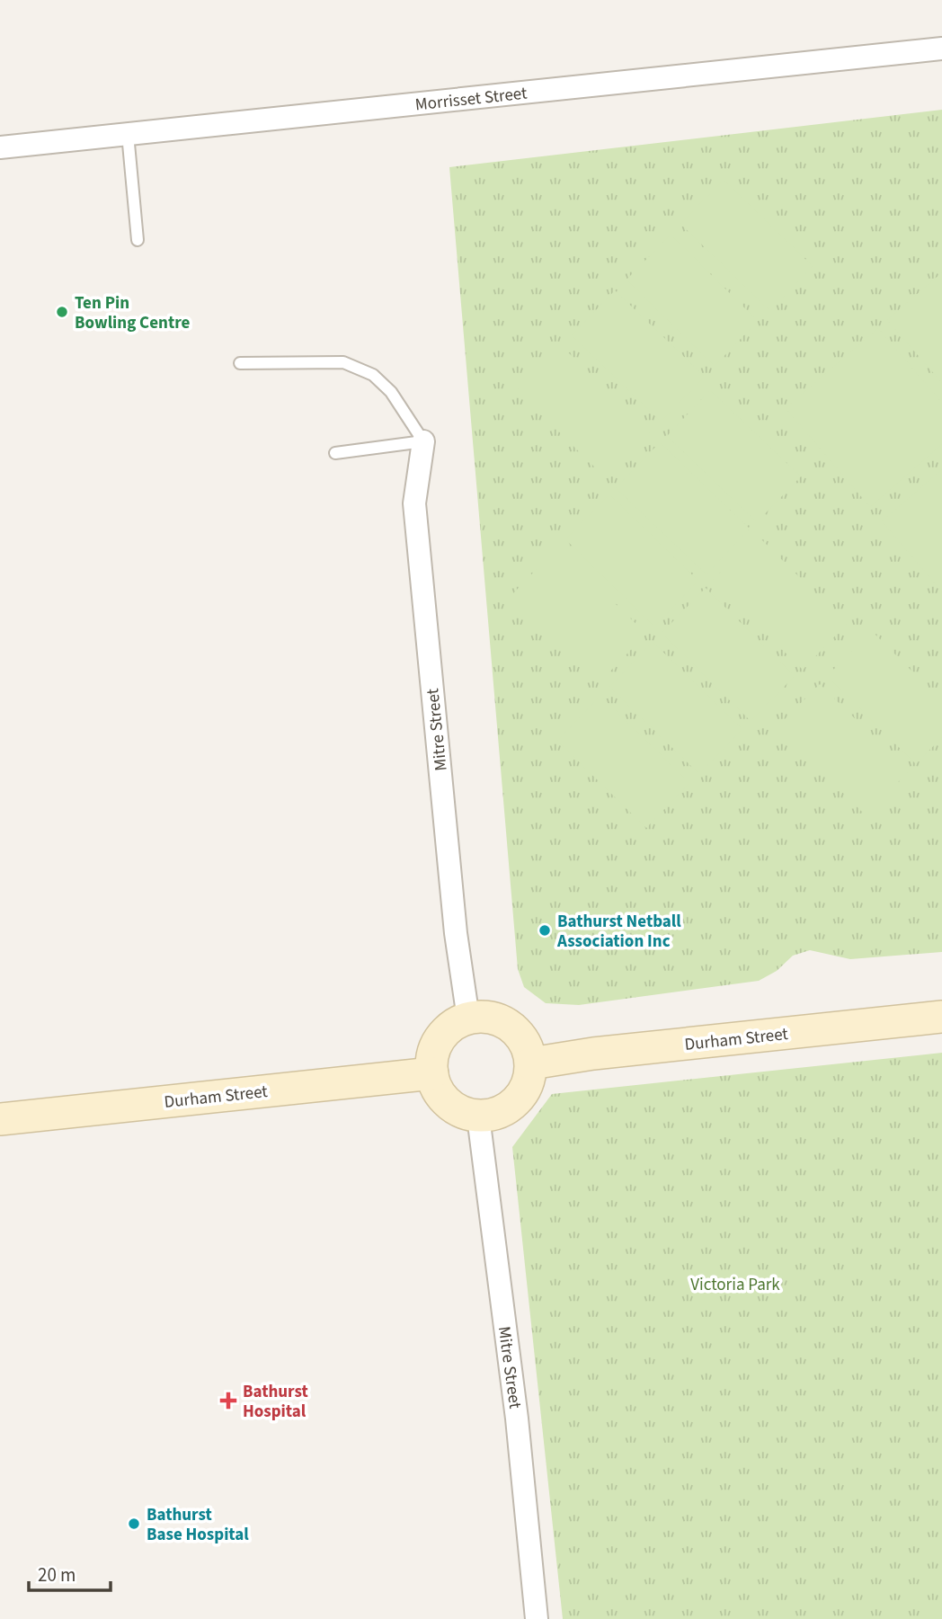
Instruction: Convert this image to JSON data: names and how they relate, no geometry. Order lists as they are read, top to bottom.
{
  "streets": {
    "main road": ["Durham Street"],
    "street": ["Morrisset Street", "Mitre Street"]
  },
  "crossings": [
    ["Mitre Street", "Durham Street"]
  ],
  "parks": ["Victoria Park"],
  "places": {
    "other": ["Ten Pin Bowling Centre", "Bathurst Netball Association Inc", "Bathurst Base Hospital"],
    "health": ["Bathurst Hospital"]
  },
  "scale_bar": "20 m"
}
